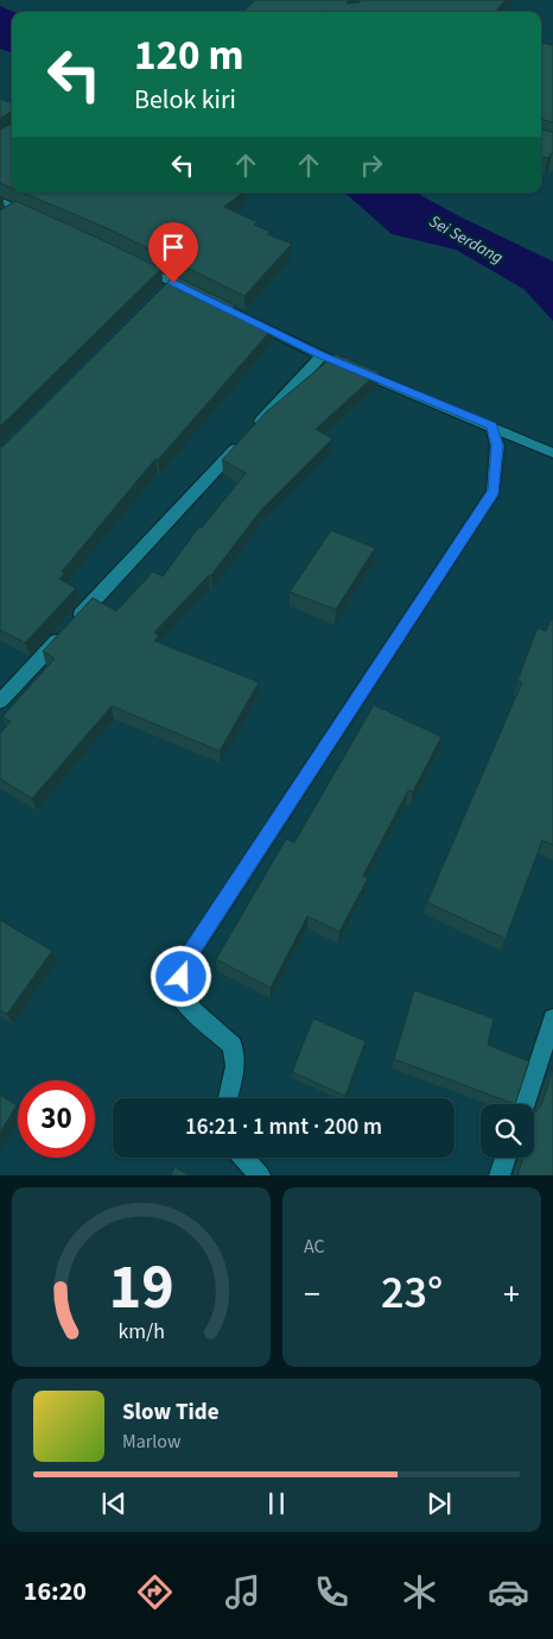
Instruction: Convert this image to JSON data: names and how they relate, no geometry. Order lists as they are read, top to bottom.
{
  "water": ["Sei Serdang"],
  "page": {
    "turn": ["120 m", "Belok kiri"],
    "limit": "30",
    "trip": "16:21 · 1 mnt · 200 m",
    "tile": "AC",
    "heat": ["−", "23°", "+"],
    "song": ["Slow Tide", "Marlow"],
    "tabs": "16:20",
    "gauge": ["19", "km/h"]
  }
}
